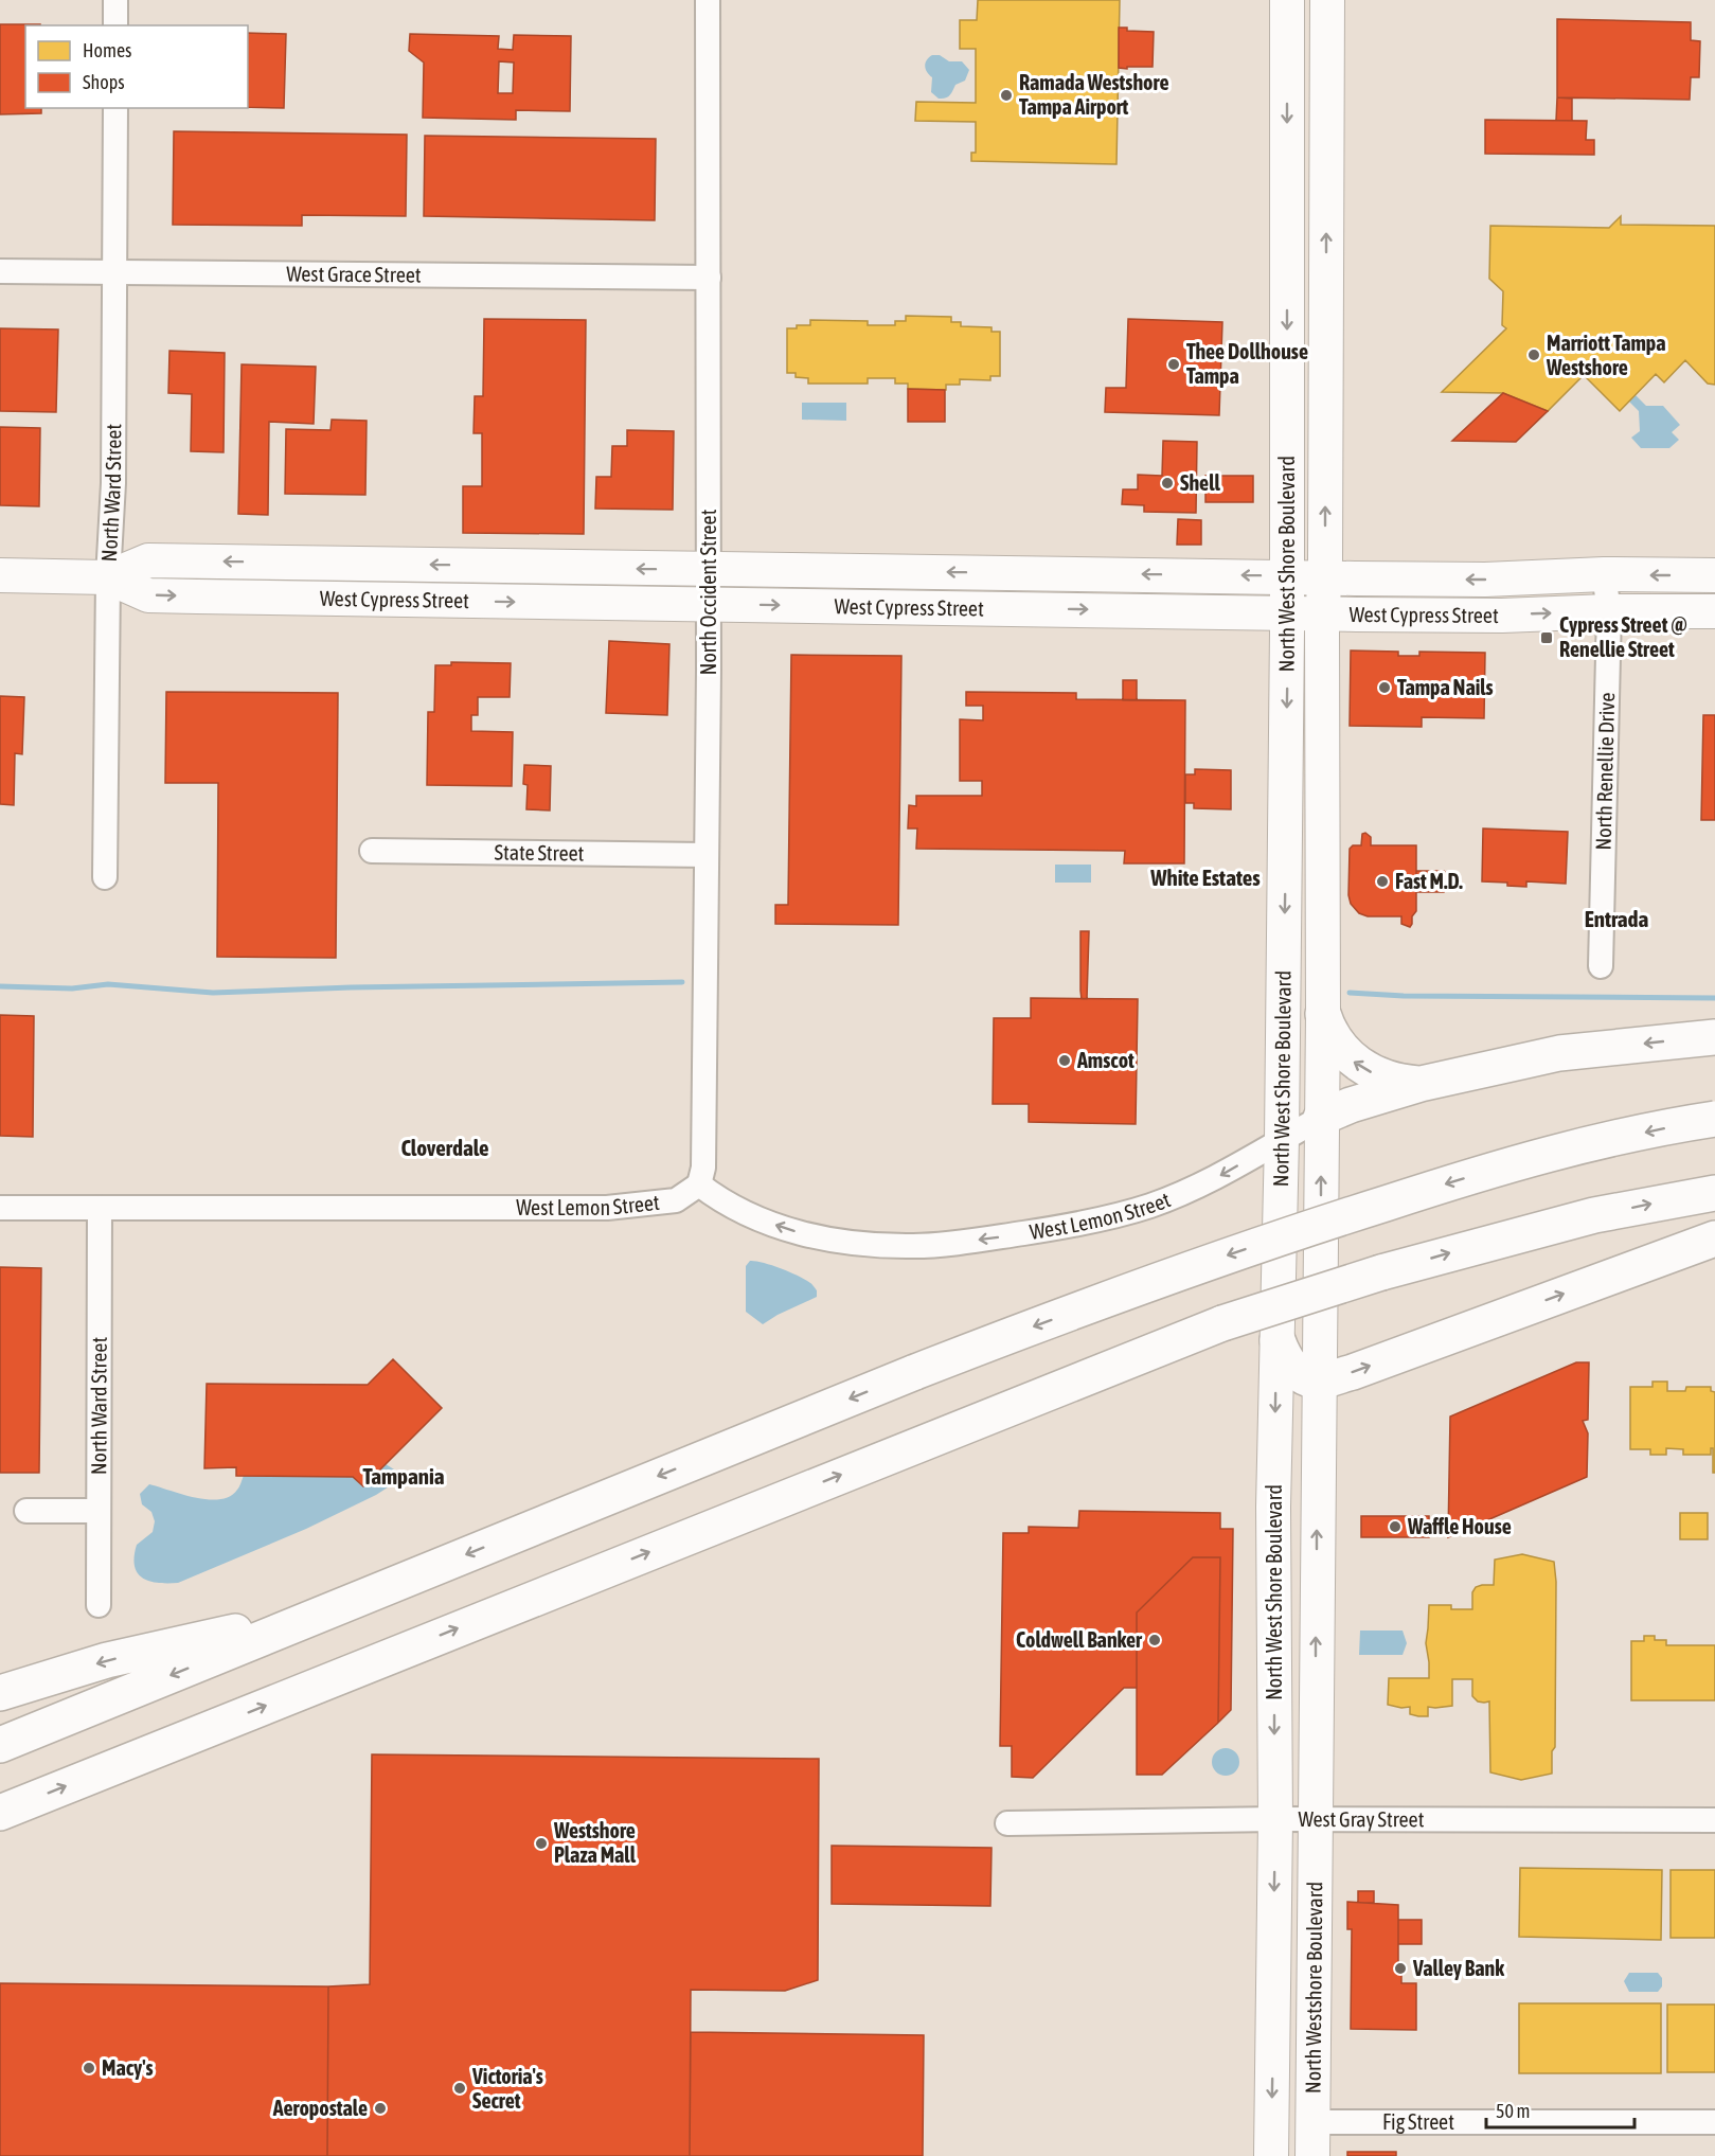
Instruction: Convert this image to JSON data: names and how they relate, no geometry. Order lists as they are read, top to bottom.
{
  "streets": {
    "main road": ["North West Shore Boulevard", "West Cypress Street", "North Westshore Boulevard"],
    "street": [
      "West Grace Street",
      "North Ward Street",
      "North Occident Street",
      "North Renellie Drive",
      "State Street",
      "West Lemon Street",
      "West Gray Street",
      "Fig Street"
    ]
  },
  "crossings": [
    ["West Grace Street", "North Ward Street"],
    ["West Grace Street", "North Occident Street"],
    ["North Ward Street", "West Cypress Street"],
    ["North Ward Street", "West Lemon Street"],
    ["North West Shore Boulevard", "West Cypress Street"],
    ["North West Shore Boulevard", "West Lemon Street"],
    ["North West Shore Boulevard", "West Gray Street"],
    ["North West Shore Boulevard", "North Westshore Boulevard"],
    ["North Occident Street", "West Cypress Street"],
    ["North Occident Street", "State Street"],
    ["North Occident Street", "West Lemon Street"],
    ["West Cypress Street", "North Renellie Drive"],
    ["West Gray Street", "North Westshore Boulevard"],
    ["North Westshore Boulevard", "Fig Street"]
  ],
  "one_way": ["West Lemon Street"],
  "districts": [
    "White Estates",
    "Entrada",
    "Cloverdale",
    "Tampania"
  ],
  "places": {
    "other": [
      "Ramada Westshore Tampa Airport",
      "Marriott Tampa Westshore",
      "Thee Dollhouse Tampa",
      "Shell",
      "Tampa Nails",
      "Fast M.D.",
      "Amscot",
      "Waffle House",
      "Coldwell Banker",
      "Westshore Plaza Mall",
      "Valley Bank",
      "Macy's",
      "Victoria's Secret",
      "Aeropostale"
    ],
    "transit": ["Cypress Street @ Renellie Street"]
  },
  "legend": ["Homes", "Shops"],
  "scale_bar": "50 m"
}
